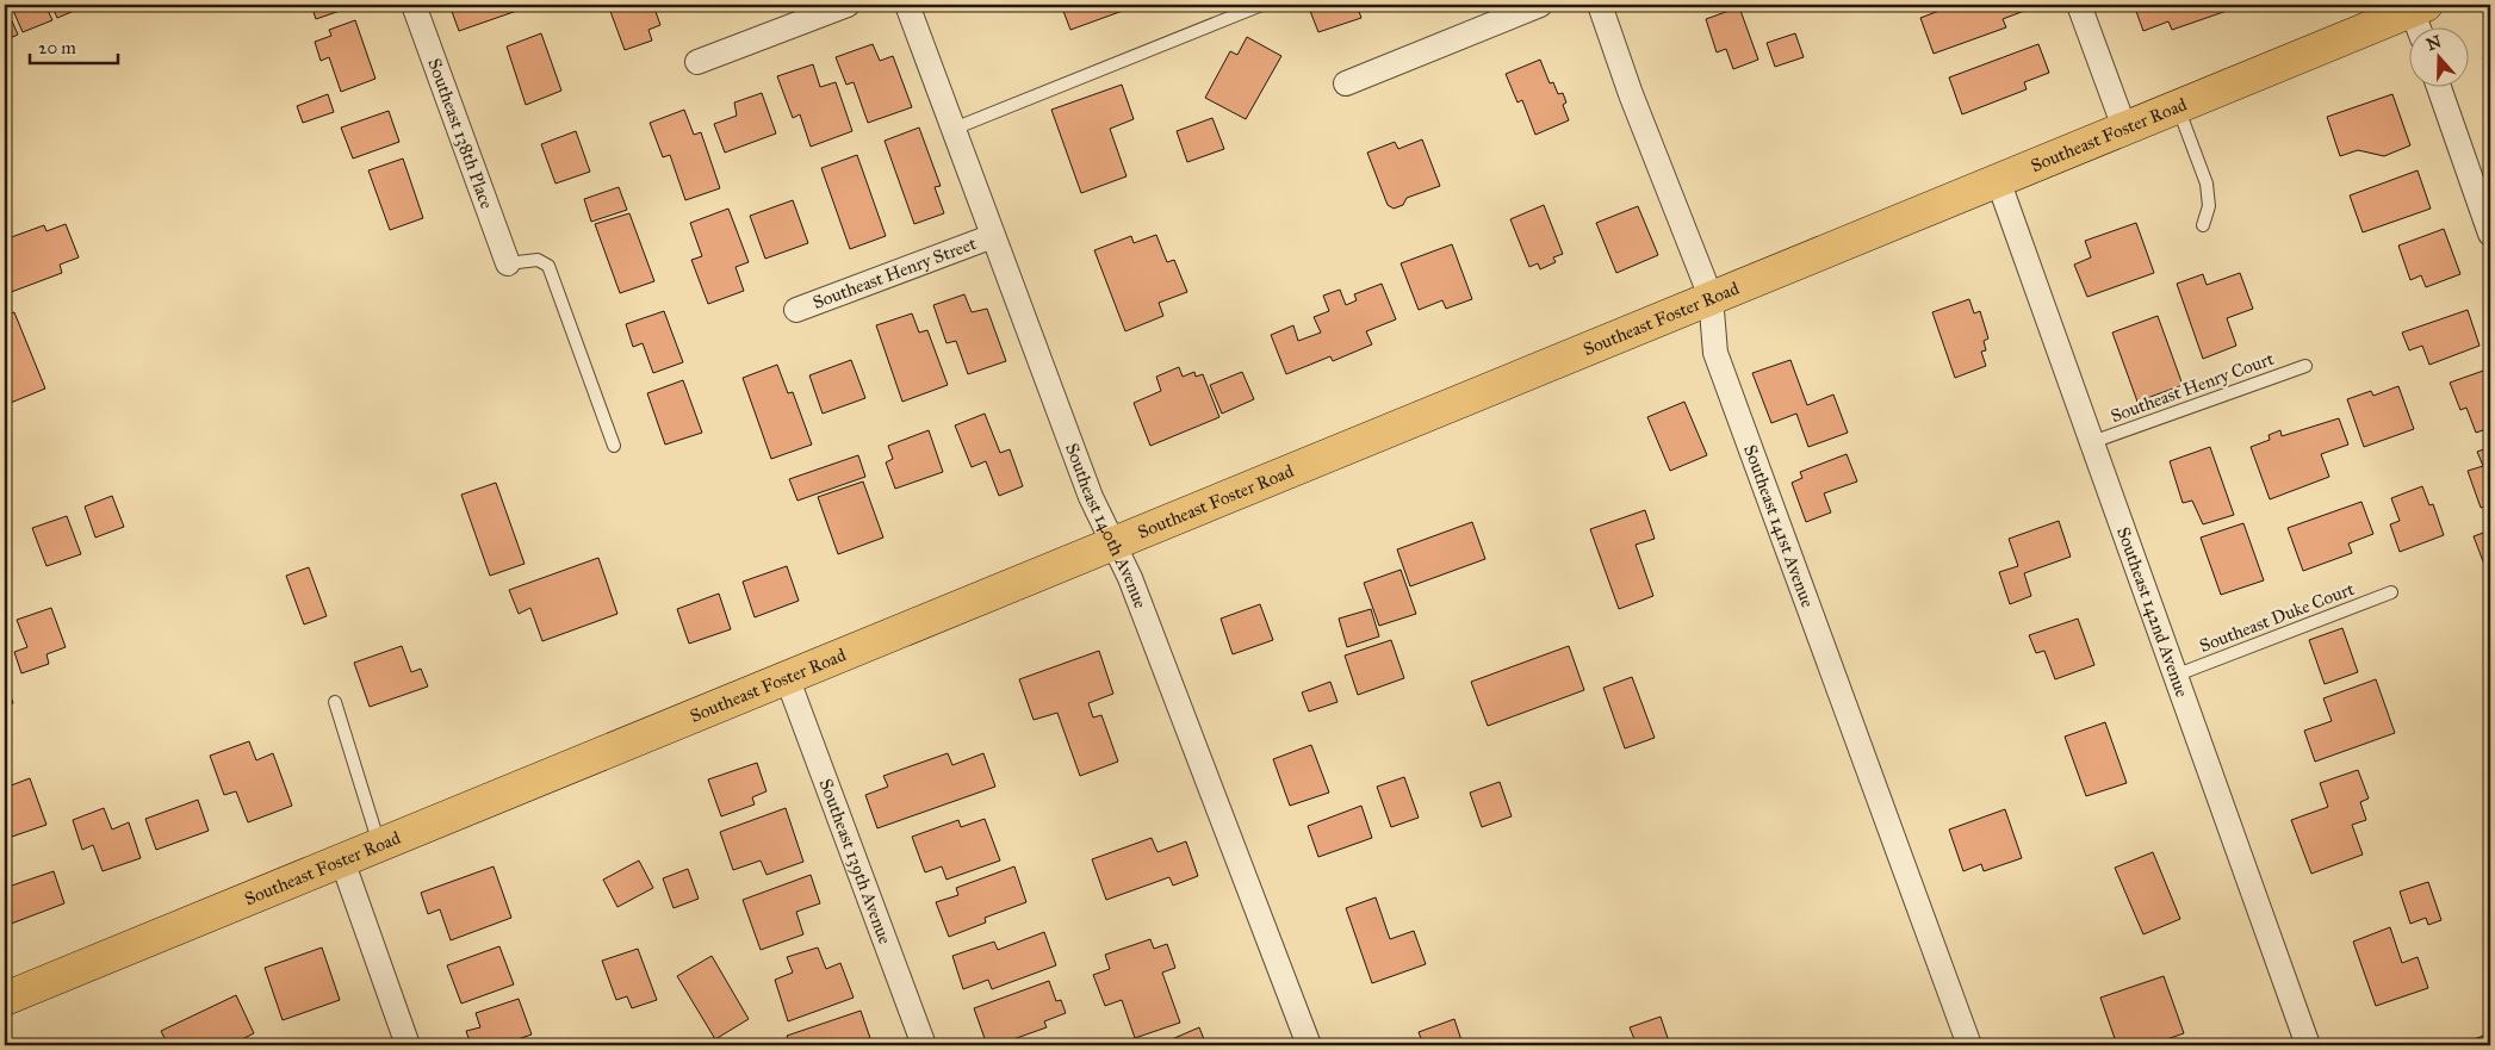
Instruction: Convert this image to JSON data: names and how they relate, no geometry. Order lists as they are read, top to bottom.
{
  "streets": {
    "main road": ["Southeast Foster Road"],
    "street": [
      "Southeast 138th Place",
      "Southeast Henry Street",
      "Southeast 140th Avenue",
      "Southeast 141st Avenue",
      "Southeast 142nd Avenue",
      "Southeast 139th Avenue"
    ],
    "lane": ["Southeast Henry Court", "Southeast Duke Court"]
  },
  "crossings": [
    ["Southeast Foster Road", "Southeast 140th Avenue"],
    ["Southeast Foster Road", "Southeast 141st Avenue"],
    ["Southeast Foster Road", "Southeast 142nd Avenue"],
    ["Southeast Foster Road", "Southeast 139th Avenue"],
    ["Southeast Henry Street", "Southeast 140th Avenue"],
    ["Southeast Henry Court", "Southeast 142nd Avenue"],
    ["Southeast 142nd Avenue", "Southeast Duke Court"]
  ],
  "scale_bar": "20 m",
  "north": "top"
}
